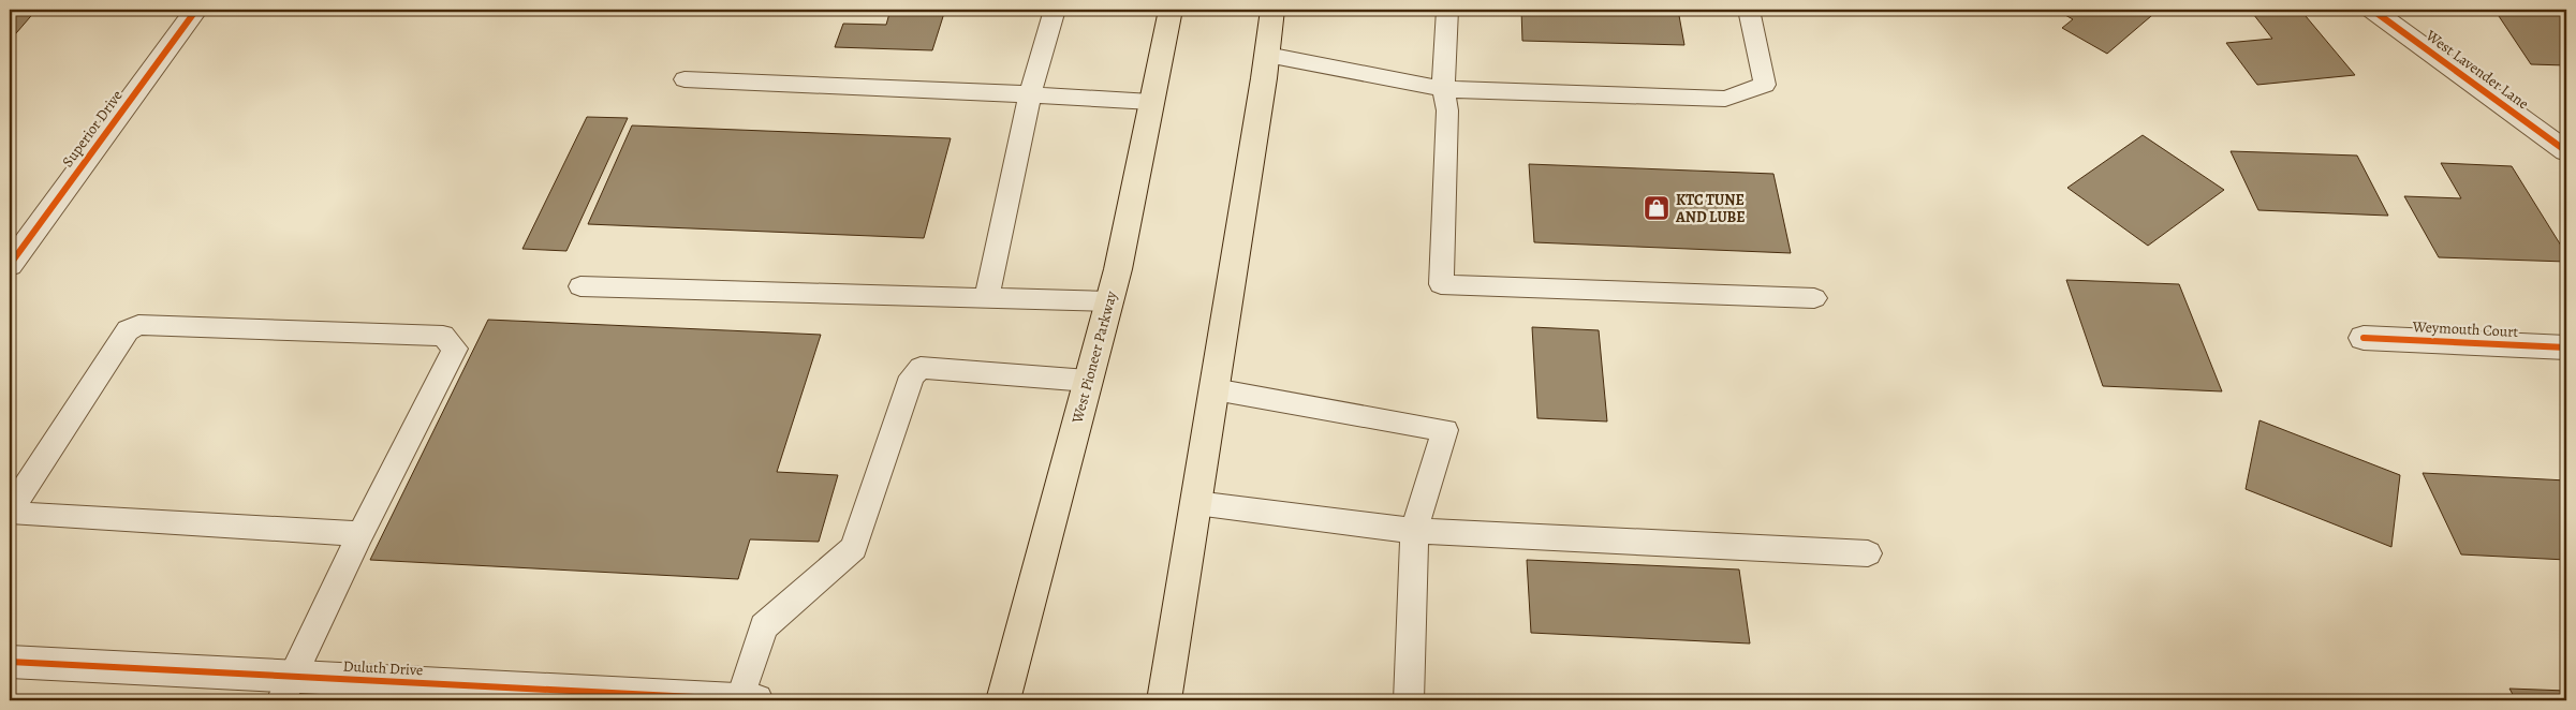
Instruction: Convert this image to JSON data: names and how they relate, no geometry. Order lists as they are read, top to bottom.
{
  "streets": {
    "main road": ["West Pioneer Parkway"],
    "street": [
      "West Lavender Lane",
      "Superior Drive",
      "Weymouth Court",
      "Duluth Drive"
    ]
  },
  "places": {
    "shop": ["KTC TUNE AND LUBE"]
  }
}
